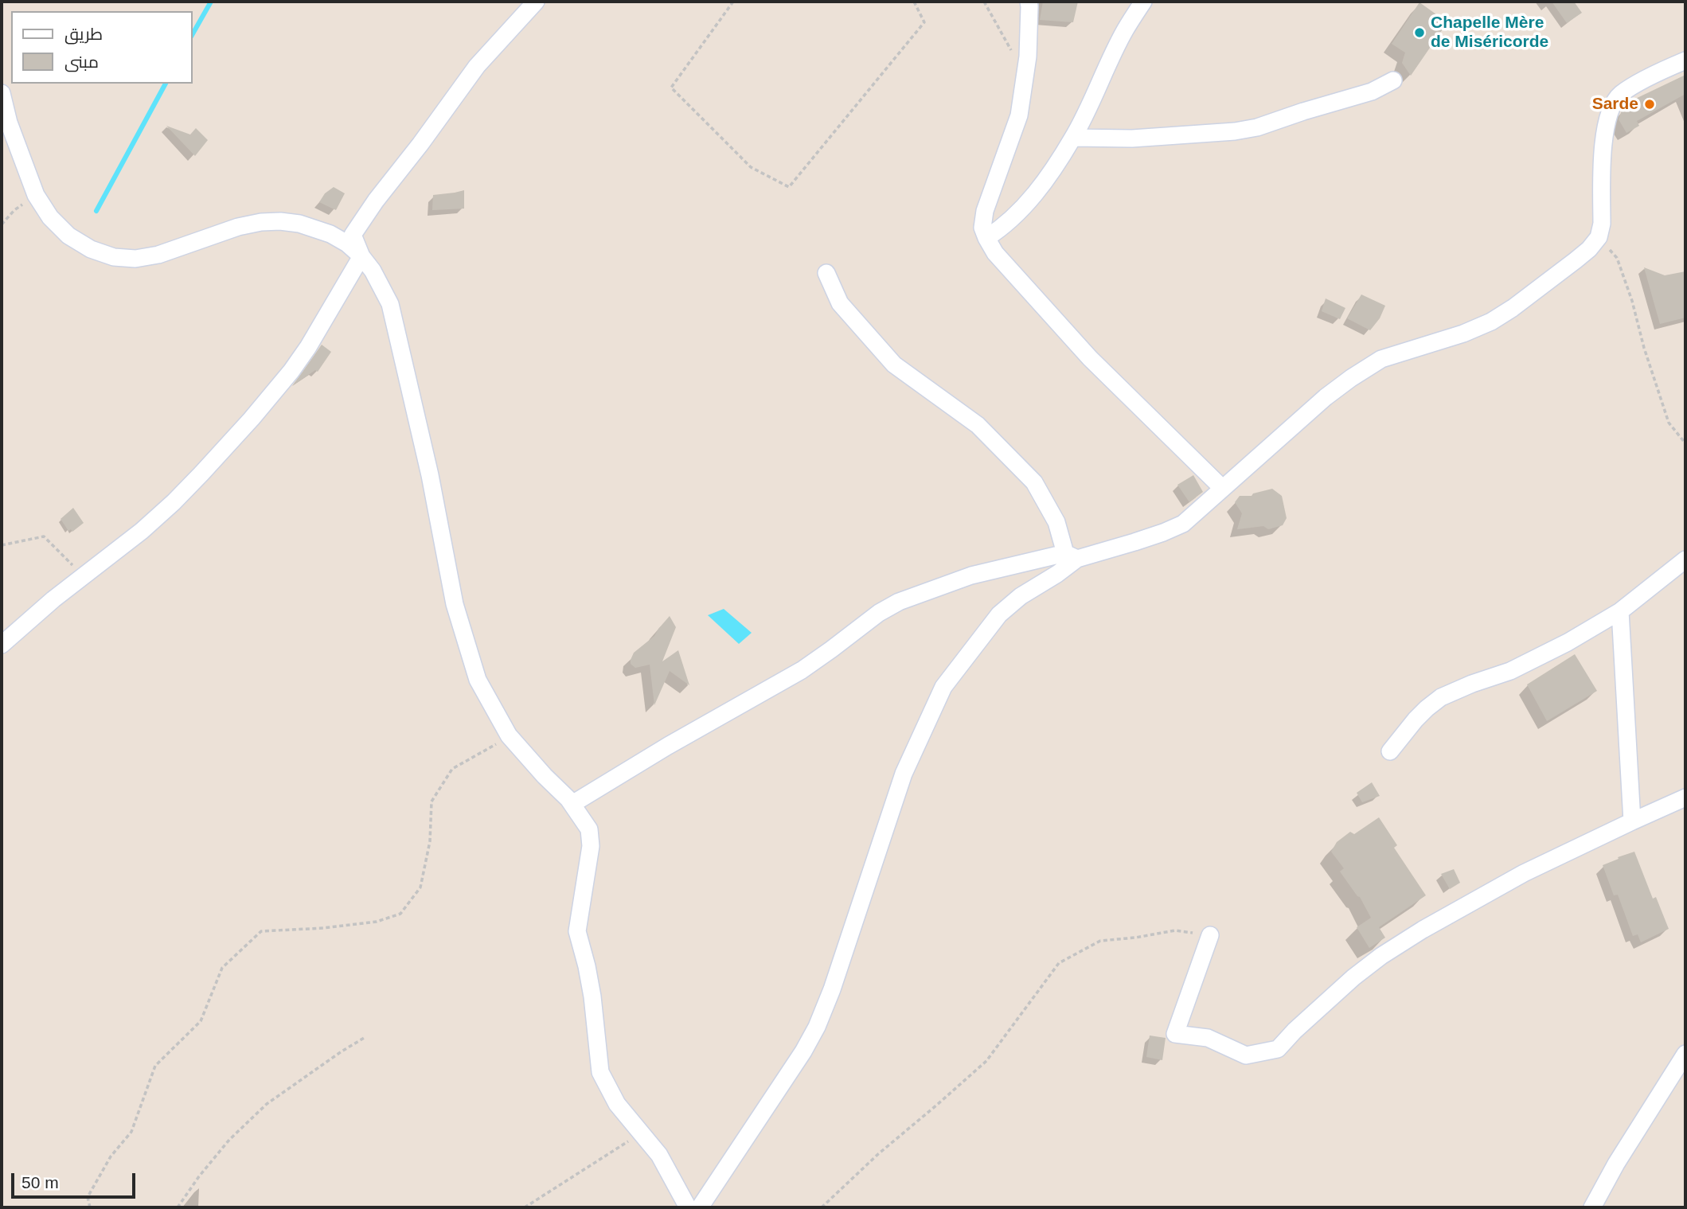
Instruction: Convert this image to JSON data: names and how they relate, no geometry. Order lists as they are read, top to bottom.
{
  "places": ["Chapelle Mère de Miséricorde", "Sarde"],
  "legend": ["طريق", "مبنى"],
  "scale_bar": "50 m"
}
